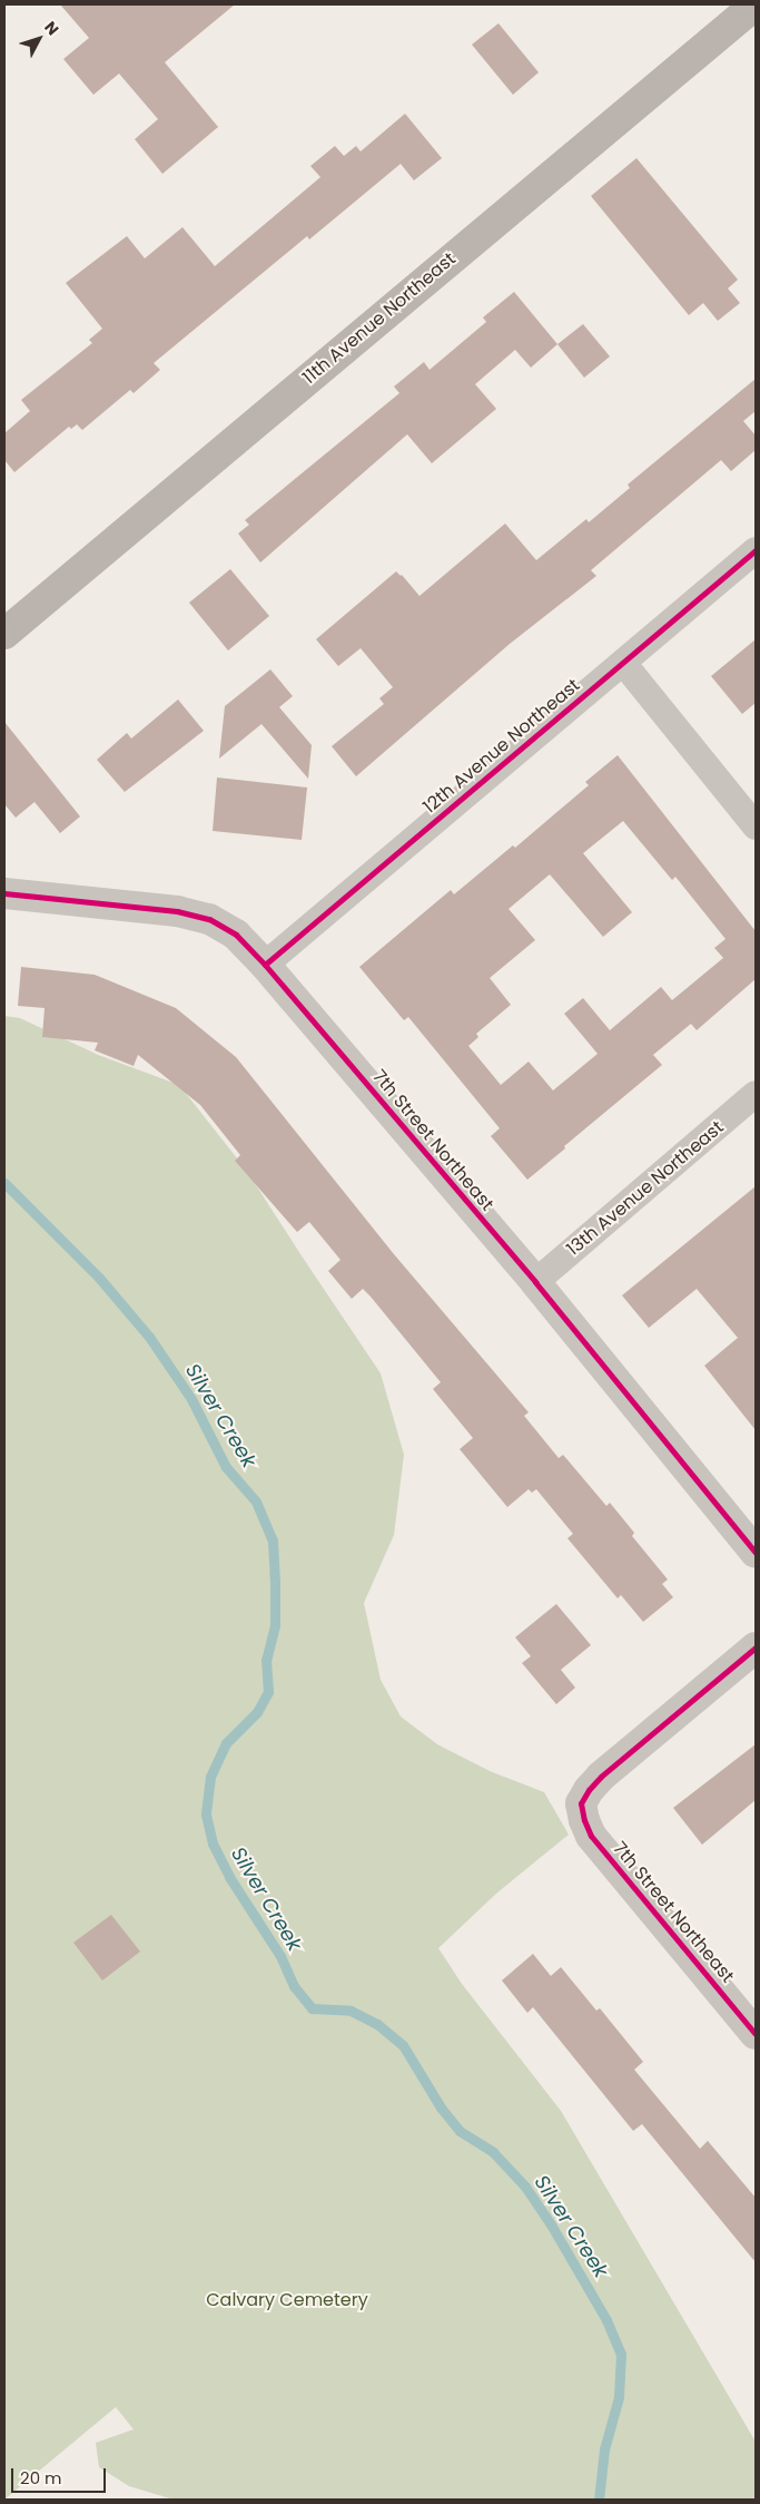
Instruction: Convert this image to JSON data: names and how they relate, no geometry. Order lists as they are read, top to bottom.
{
  "streets": {
    "main road": ["11th Avenue Northeast"],
    "street": ["12th Avenue Northeast", "7th Street Northeast", "13th Avenue Northeast"]
  },
  "crossings": [
    ["12th Avenue Northeast", "7th Street Northeast"],
    ["7th Street Northeast", "13th Avenue Northeast"]
  ],
  "water": ["Silver Creek"],
  "parks": ["Calvary Cemetery"],
  "scale_bar": "20 m",
  "north": "top right"
}
